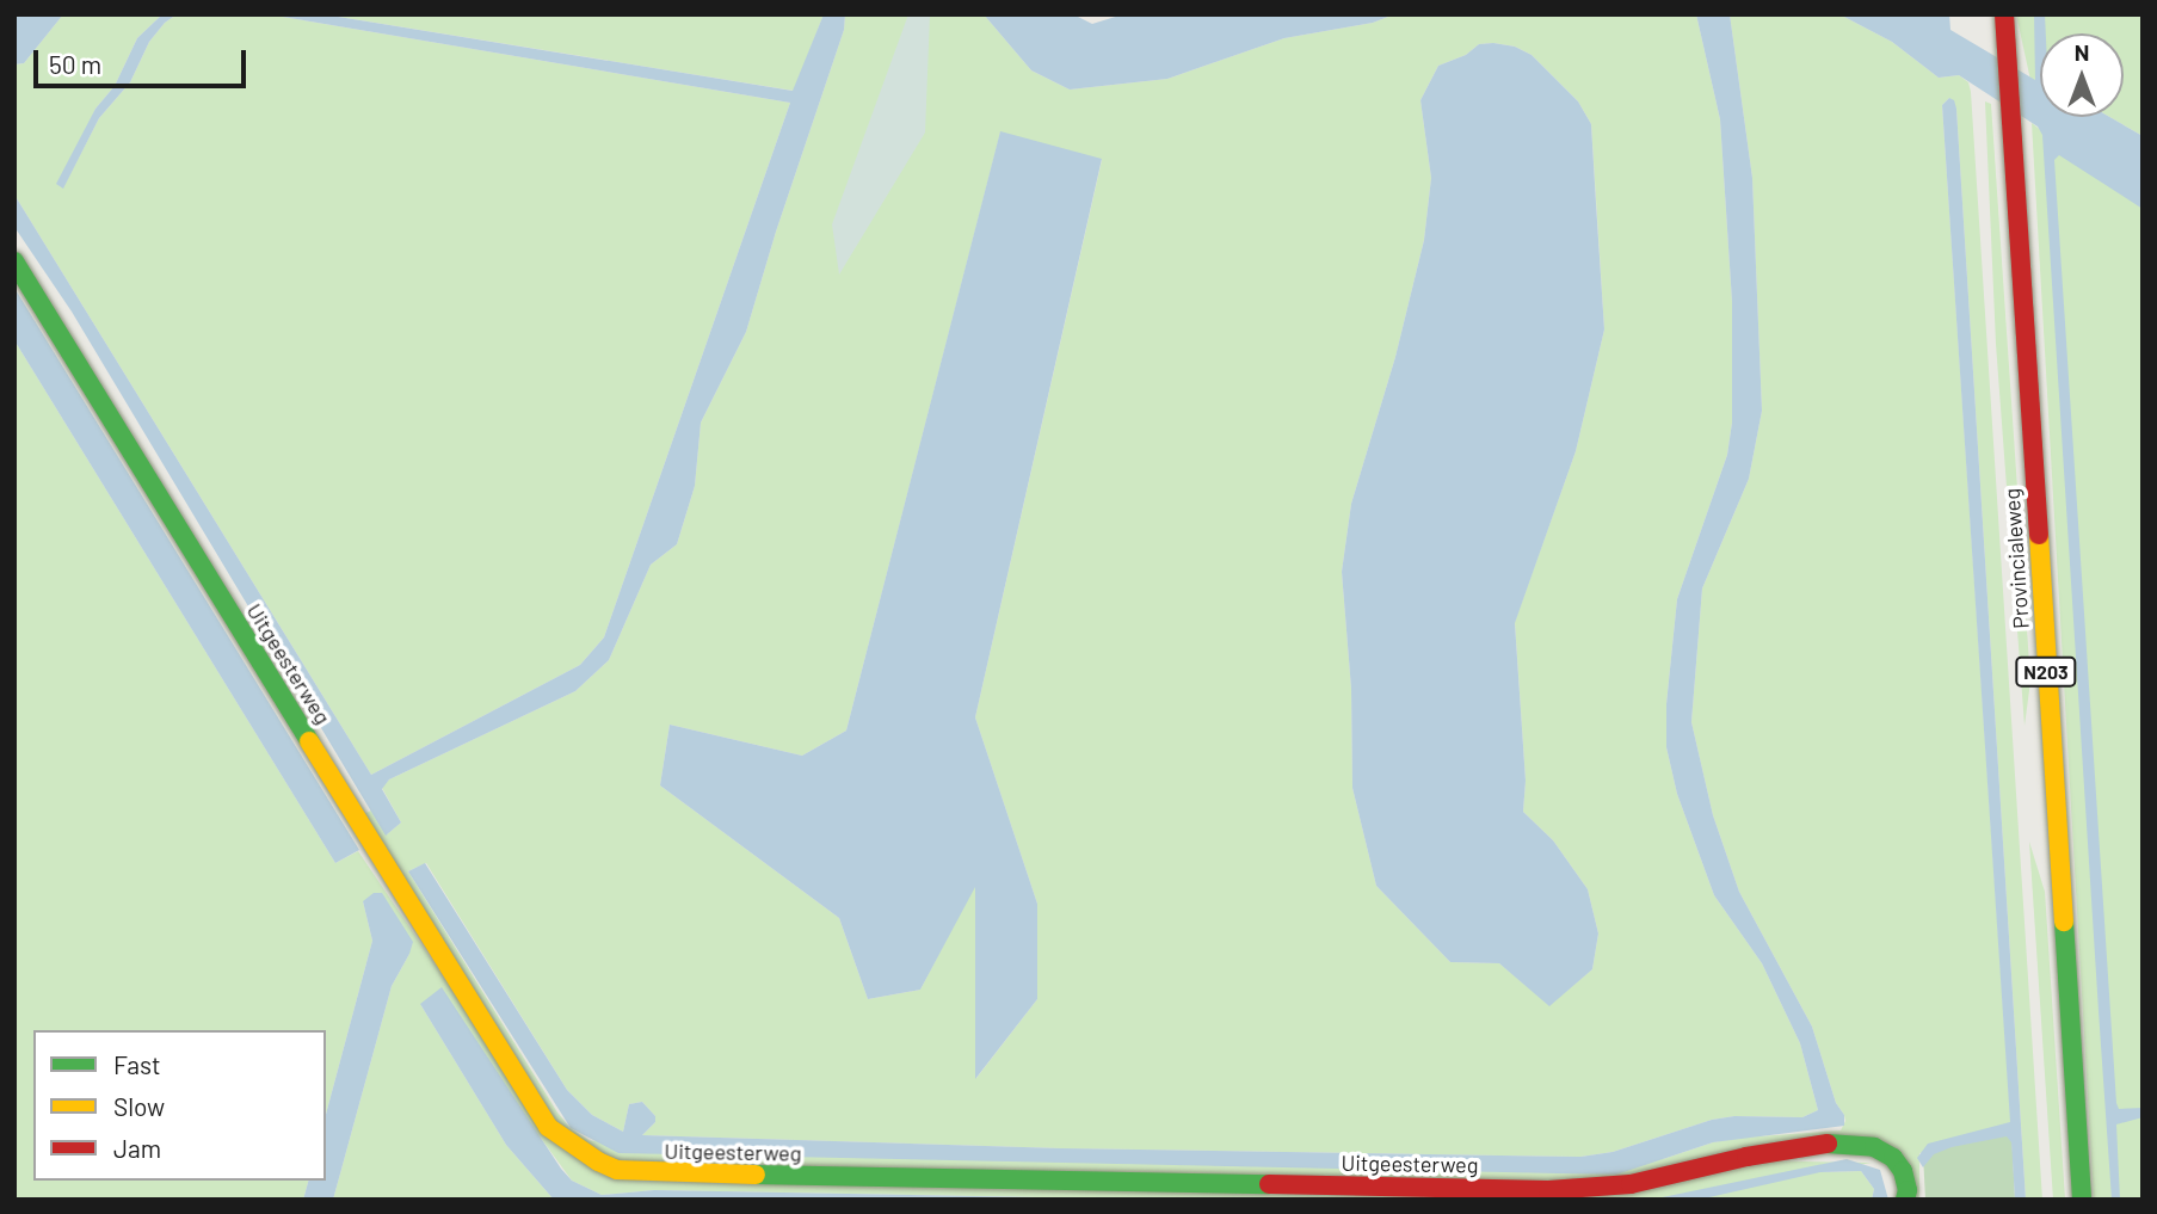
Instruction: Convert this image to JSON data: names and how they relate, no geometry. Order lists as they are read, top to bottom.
{
  "streets": {
    "street": ["Provincialeweg", "Uitgeesterweg", "N203"]
  },
  "legend": ["Fast", "Slow", "Jam"],
  "scale_bar": "50 m",
  "north": "top"
}
